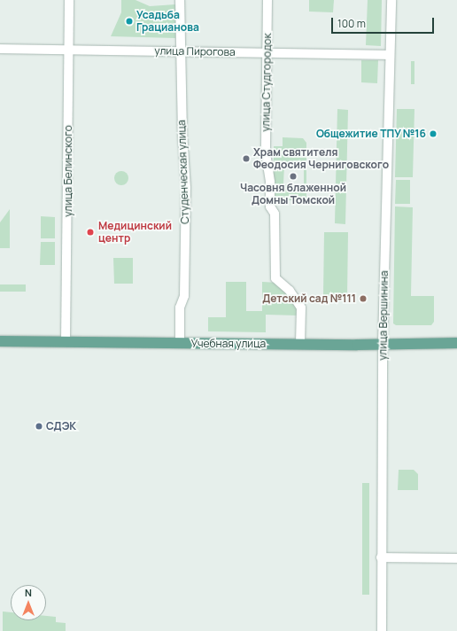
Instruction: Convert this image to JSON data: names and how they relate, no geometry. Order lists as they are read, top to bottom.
{
  "streets": {
    "main road": ["Учебная улица"],
    "street": [
      "улица Пирогова",
      "улица Студгородок",
      "улица Белинского",
      "Студенческая улица",
      "улица Вершинина"
    ]
  },
  "crossings": [
    ["улица Пирогова", "улица Студгородок"],
    ["улица Пирогова", "улица Белинского"],
    ["улица Пирогова", "Студенческая улица"],
    ["улица Пирогова", "улица Вершинина"],
    ["улица Студгородок", "Учебная улица"],
    ["улица Белинского", "Учебная улица"],
    ["Студенческая улица", "Учебная улица"],
    ["улица Вершинина", "Учебная улица"]
  ],
  "places": [
    "Усадьба Грацианова",
    "Общежитие ТПУ №16",
    "Храм святителя Феодосия Черниговского",
    "Часовня блаженной Домны Томской",
    "Медицинский центр",
    "Детский сад №111",
    "СДЭК"
  ],
  "scale_bar": "100 m",
  "north": "top"
}
